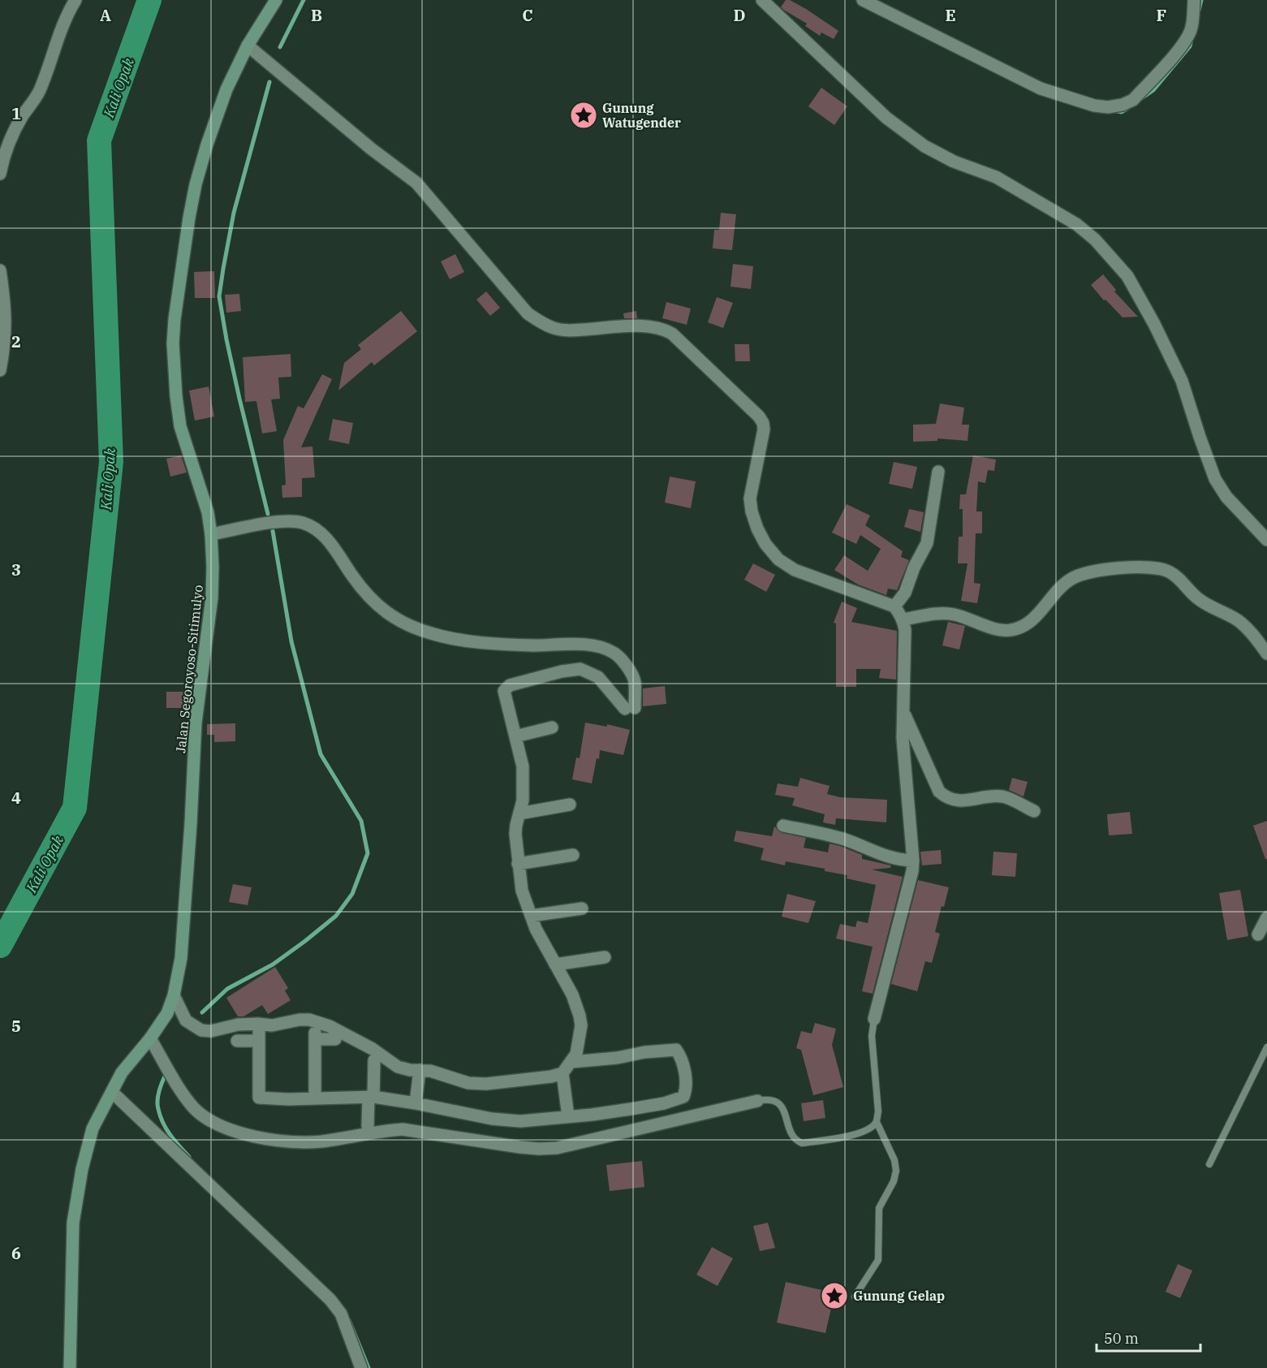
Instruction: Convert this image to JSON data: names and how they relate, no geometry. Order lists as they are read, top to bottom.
{
  "streets": {
    "main road": ["Jalan Segoroyoso-Sitimulyo"]
  },
  "water": ["Kali Opak"],
  "places": {
    "place": ["Gunung Watugender", "Gunung Gelap"]
  },
  "scale_bar": "50 m",
  "grid": {
    "columns": [
      "A",
      "B",
      "C",
      "D",
      "E",
      "F"
    ],
    "rows": [
      "1",
      "2",
      "3",
      "4",
      "5",
      "6"
    ]
  }
}
